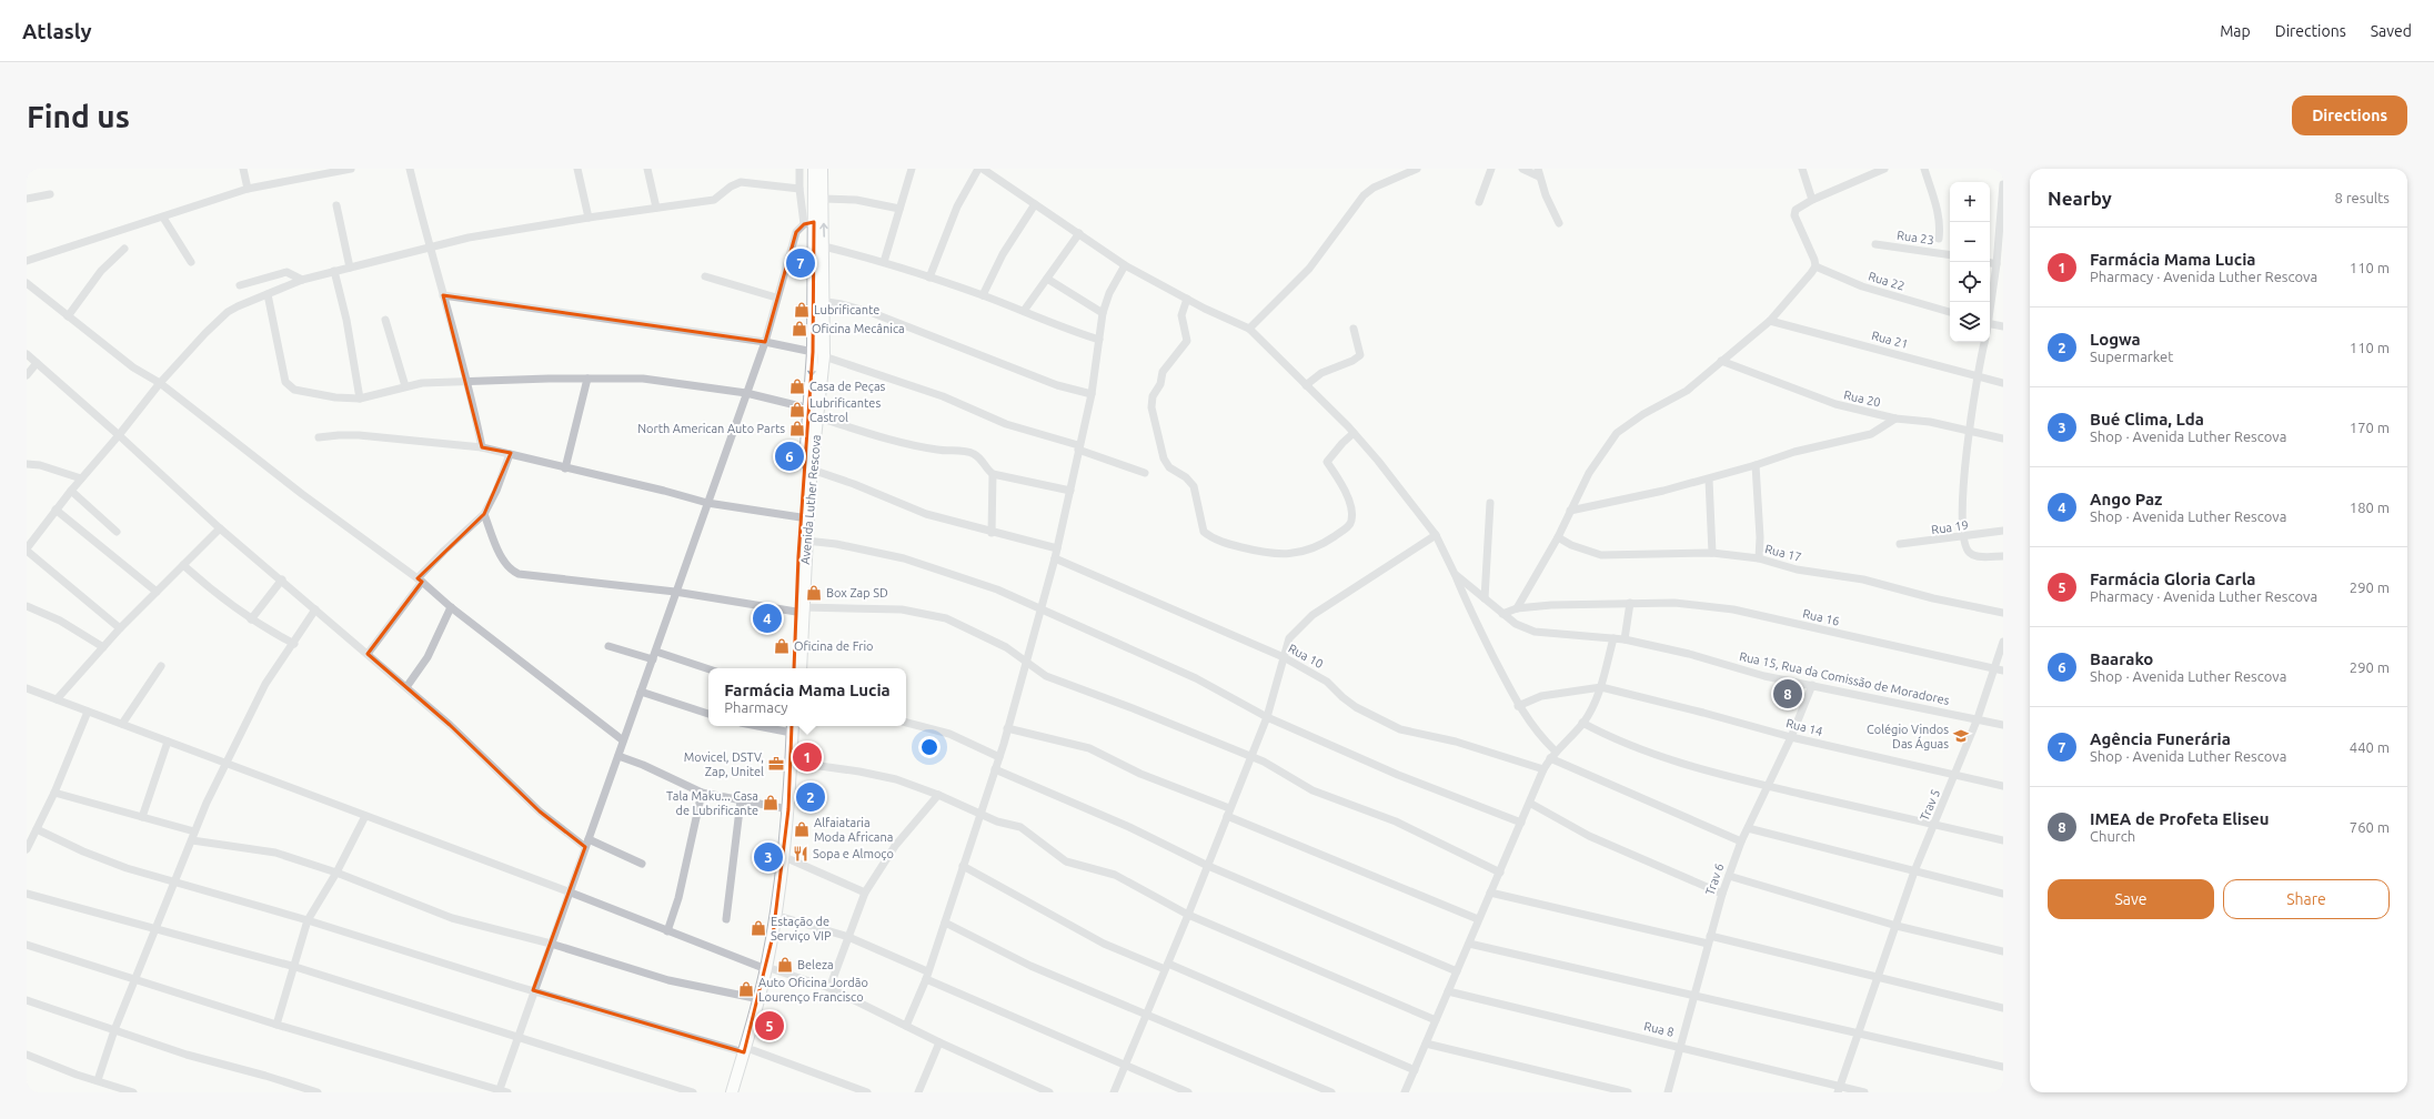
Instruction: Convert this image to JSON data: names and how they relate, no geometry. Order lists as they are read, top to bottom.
{
  "streets": {
    "main road": ["Avenida Luther Rescova"],
    "street": [
      "Rua 23",
      "Rua 22",
      "Rua 21",
      "Rua 20",
      "Rua 19",
      "Rua 17",
      "Rua 16",
      "Rua 10",
      "Rua 15, Rua da Comissão de Moradores",
      "Rua 14",
      "Trav 5",
      "Trav 6",
      "Rua 8"
    ]
  },
  "crossings": [
    ["Rua 16", "Rua 15, Rua da Comissão de Moradores"],
    ["Rua 16", "Trav 5"],
    ["Rua 15, Rua da Comissão de Moradores", "Trav 5"],
    ["Rua 15, Rua da Comissão de Moradores", "Trav 6"],
    ["Rua 14", "Trav 5"],
    ["Rua 14", "Trav 6"],
    ["Trav 5", "Rua 8"],
    ["Trav 6", "Rua 8"]
  ],
  "places": {
    "shop": [
      "Lubrificante",
      "Oficina Mecânica",
      "Casa de Peças",
      "Lubrificantes Castrol",
      "North American Auto Parts",
      "Box Zap SD",
      "Oficina de Frio",
      "Tala Maku... Casa de Lubrificante",
      "Alfaiataria Moda Africana",
      "Estação de Serviço VIP",
      "Beleza",
      "Auto Oficina Jordão Lourenço Francisco"
    ],
    "school or university": ["Colégio Vindos Das Águas"],
    "office": ["Movicel, DSTV, Zap, Unitel"],
    "restaurant": ["Sopa e Almoço"]
  },
  "page": {
    "header": "Atlasly",
    "nav": ["Map", "Directions", "Saved"],
    "buttons": [
      "Directions",
      ["Save", "Share"]
    ],
    "title": "Find us",
    "heading": ["Nearby", "8 results"],
    "map_buttons": ["+", "−"],
    "list": [
      {
        "mark": "1",
        "name": "Farmácia Mama Lucia",
        "note": "Pharmacy · Avenida Luther Rescova",
        "value": "110 m"
      },
      {
        "mark": "2",
        "name": "Logwa",
        "note": "Supermarket",
        "value": "110 m"
      },
      {
        "mark": "3",
        "name": "Bué Clima, Lda",
        "note": "Shop · Avenida Luther Rescova",
        "value": "170 m"
      },
      {
        "mark": "4",
        "name": "Ango Paz",
        "note": "Shop · Avenida Luther Rescova",
        "value": "180 m"
      },
      {
        "mark": "5",
        "name": "Farmácia Gloria Carla",
        "note": "Pharmacy · Avenida Luther Rescova",
        "value": "290 m"
      },
      {
        "mark": "6",
        "name": "Baarako",
        "note": "Shop · Avenida Luther Rescova",
        "value": "290 m"
      },
      {
        "mark": "7",
        "name": "Agência Funerária",
        "note": "Shop · Avenida Luther Rescova",
        "value": "440 m"
      },
      {
        "mark": "8",
        "name": "IMEA de Profeta Eliseu",
        "note": "Church",
        "value": "760 m"
      }
    ],
    "pins": [
      "7",
      "6",
      "4",
      "8",
      "1",
      "2",
      "3",
      "5"
    ],
    "popup": ["Farmácia Mama Lucia", "Pharmacy"]
  }
}
